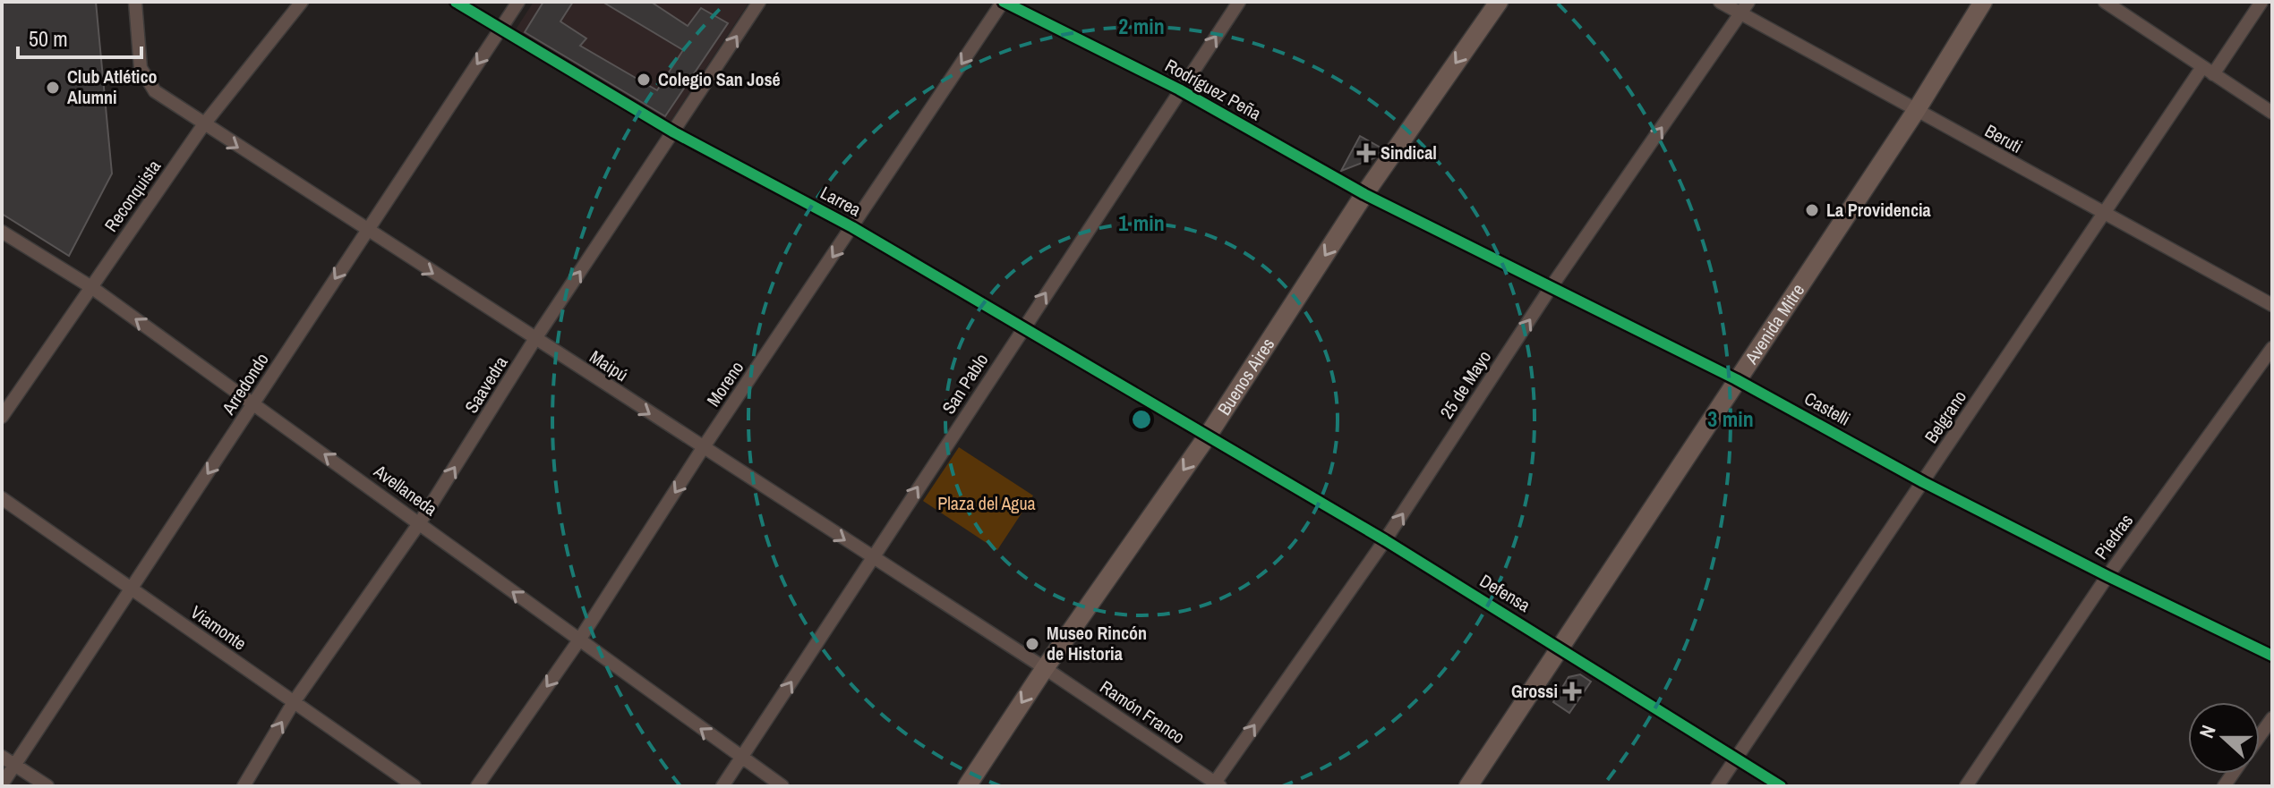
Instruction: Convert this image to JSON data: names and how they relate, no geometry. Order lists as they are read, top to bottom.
{
  "streets": {
    "street": [
      "Rodríguez Peña",
      "Beruti",
      "Reconquista",
      "Larrea",
      "Avenida Mitre",
      "Maipú",
      "Buenos Aires",
      "Arredondo",
      "Moreno",
      "San Pablo",
      "Saavedra",
      "25 de Mayo",
      "Castelli",
      "Belgrano",
      "Avellaneda",
      "Piedras",
      "Defensa",
      "Viamonte",
      "Ramón Franco"
    ]
  },
  "crossings": [
    ["Rodríguez Peña", "Buenos Aires"],
    ["Rodríguez Peña", "Moreno"],
    ["Rodríguez Peña", "San Pablo"],
    ["Rodríguez Peña", "Castelli"],
    ["Beruti", "Avenida Mitre"],
    ["Beruti", "25 de Mayo"],
    ["Beruti", "Belgrano"],
    ["Reconquista", "Maipú"],
    ["Reconquista", "Avellaneda"],
    ["Larrea", "Buenos Aires"],
    ["Larrea", "Arredondo"],
    ["Larrea", "Moreno"],
    ["Larrea", "San Pablo"],
    ["Larrea", "Saavedra"],
    ["Larrea", "Defensa"],
    ["Avenida Mitre", "Castelli"],
    ["Avenida Mitre", "Defensa"],
    ["Maipú", "Buenos Aires"],
    ["Maipú", "Arredondo"],
    ["Maipú", "Moreno"],
    ["Maipú", "San Pablo"],
    ["Maipú", "Saavedra"],
    ["Maipú", "Ramón Franco"],
    ["Buenos Aires", "Castelli"],
    ["Buenos Aires", "Defensa"],
    ["Buenos Aires", "Ramón Franco"],
    ["Arredondo", "Avellaneda"],
    ["Arredondo", "Viamonte"],
    ["Moreno", "Avellaneda"],
    ["San Pablo", "Avellaneda"],
    ["Saavedra", "Avellaneda"],
    ["Saavedra", "Viamonte"],
    ["25 de Mayo", "Castelli"],
    ["25 de Mayo", "Defensa"],
    ["25 de Mayo", "Ramón Franco"],
    ["Castelli", "Belgrano"],
    ["Castelli", "Piedras"],
    ["Belgrano", "Defensa"]
  ],
  "one_way": [
    "Maipú",
    "Buenos Aires",
    "Arredondo",
    "Moreno",
    "San Pablo",
    "Saavedra",
    "25 de Mayo",
    "Avellaneda"
  ],
  "parks": ["Plaza del Agua"],
  "places": {
    "other": [
      "Colegio San José",
      "Club Atlético Alumni",
      "La Providencia",
      "Museo Rincón de Historia"
    ],
    "health": ["Sindical", "Grossi"]
  },
  "scale_bar": "50 m",
  "north": "left",
  "rings": ["2 min", "1 min", "3 min"]
}
